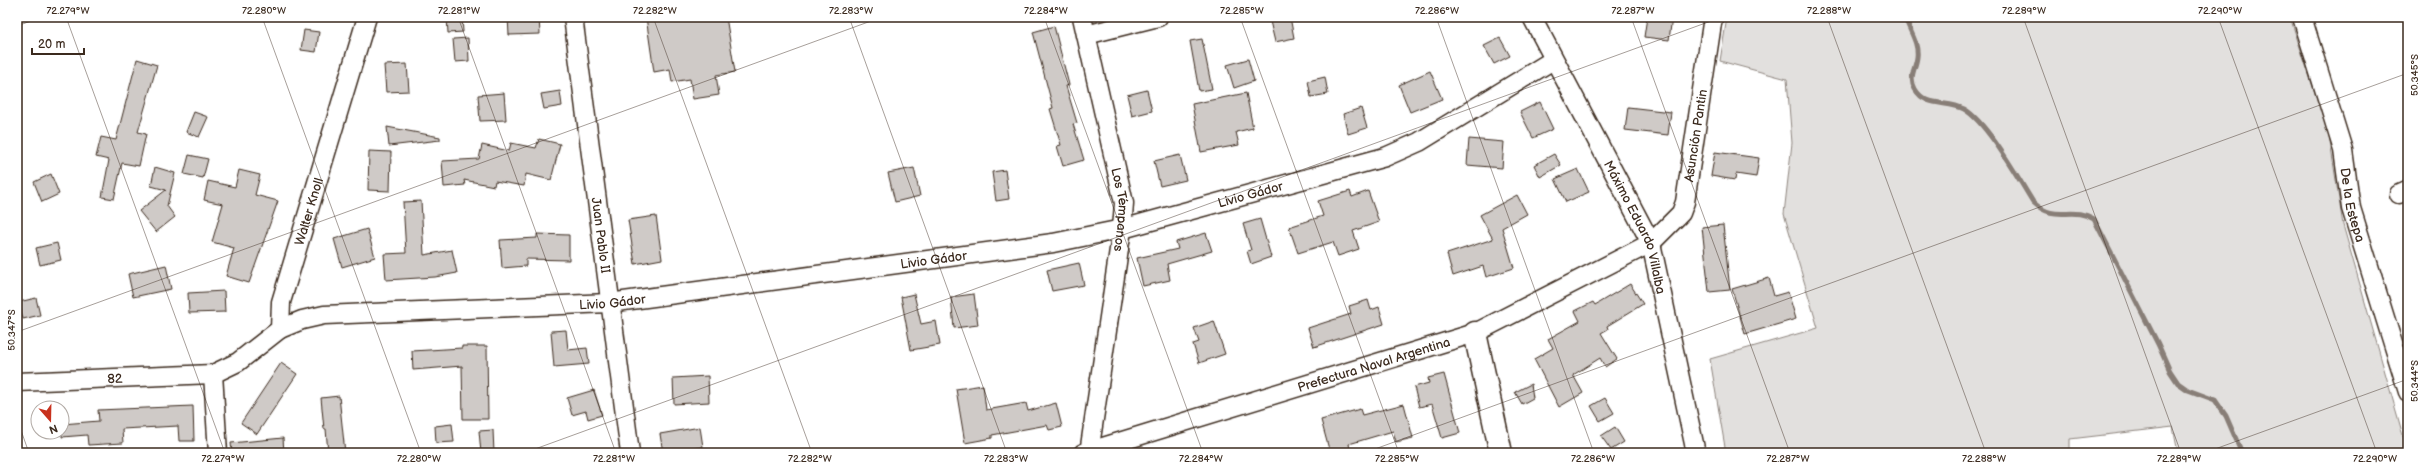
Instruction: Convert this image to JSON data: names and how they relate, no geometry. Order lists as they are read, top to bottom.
{
  "streets": {
    "street": [
      "Asunción Pantin",
      "Livio Gádor",
      "De la Estepa",
      "Los Témpanos",
      "Walter Knoll",
      "Máximo Eduardo Villalba",
      "Juan Pablo II",
      "Prefectura Naval Argentina",
      "82"
    ]
  },
  "crossings": [
    ["Asunción Pantin", "Máximo Eduardo Villalba"],
    ["Asunción Pantin", "Prefectura Naval Argentina"],
    ["Livio Gádor", "Los Témpanos"],
    ["Livio Gádor", "Walter Knoll"],
    ["Livio Gádor", "Máximo Eduardo Villalba"],
    ["Livio Gádor", "Juan Pablo II"],
    ["Los Témpanos", "Prefectura Naval Argentina"],
    ["Máximo Eduardo Villalba", "Prefectura Naval Argentina"]
  ],
  "scale_bar": "20 m",
  "north": "bottom",
  "coordinates": [
    "72.279°W",
    "72.280°W",
    "72.281°W",
    "72.282°W",
    "72.283°W",
    "72.284°W",
    "72.285°W",
    "72.286°W",
    "72.287°W",
    "72.288°W",
    "72.289°W",
    "72.290°W",
    "50.345°S",
    "50.347°S",
    "50.344°S"
  ]
}
